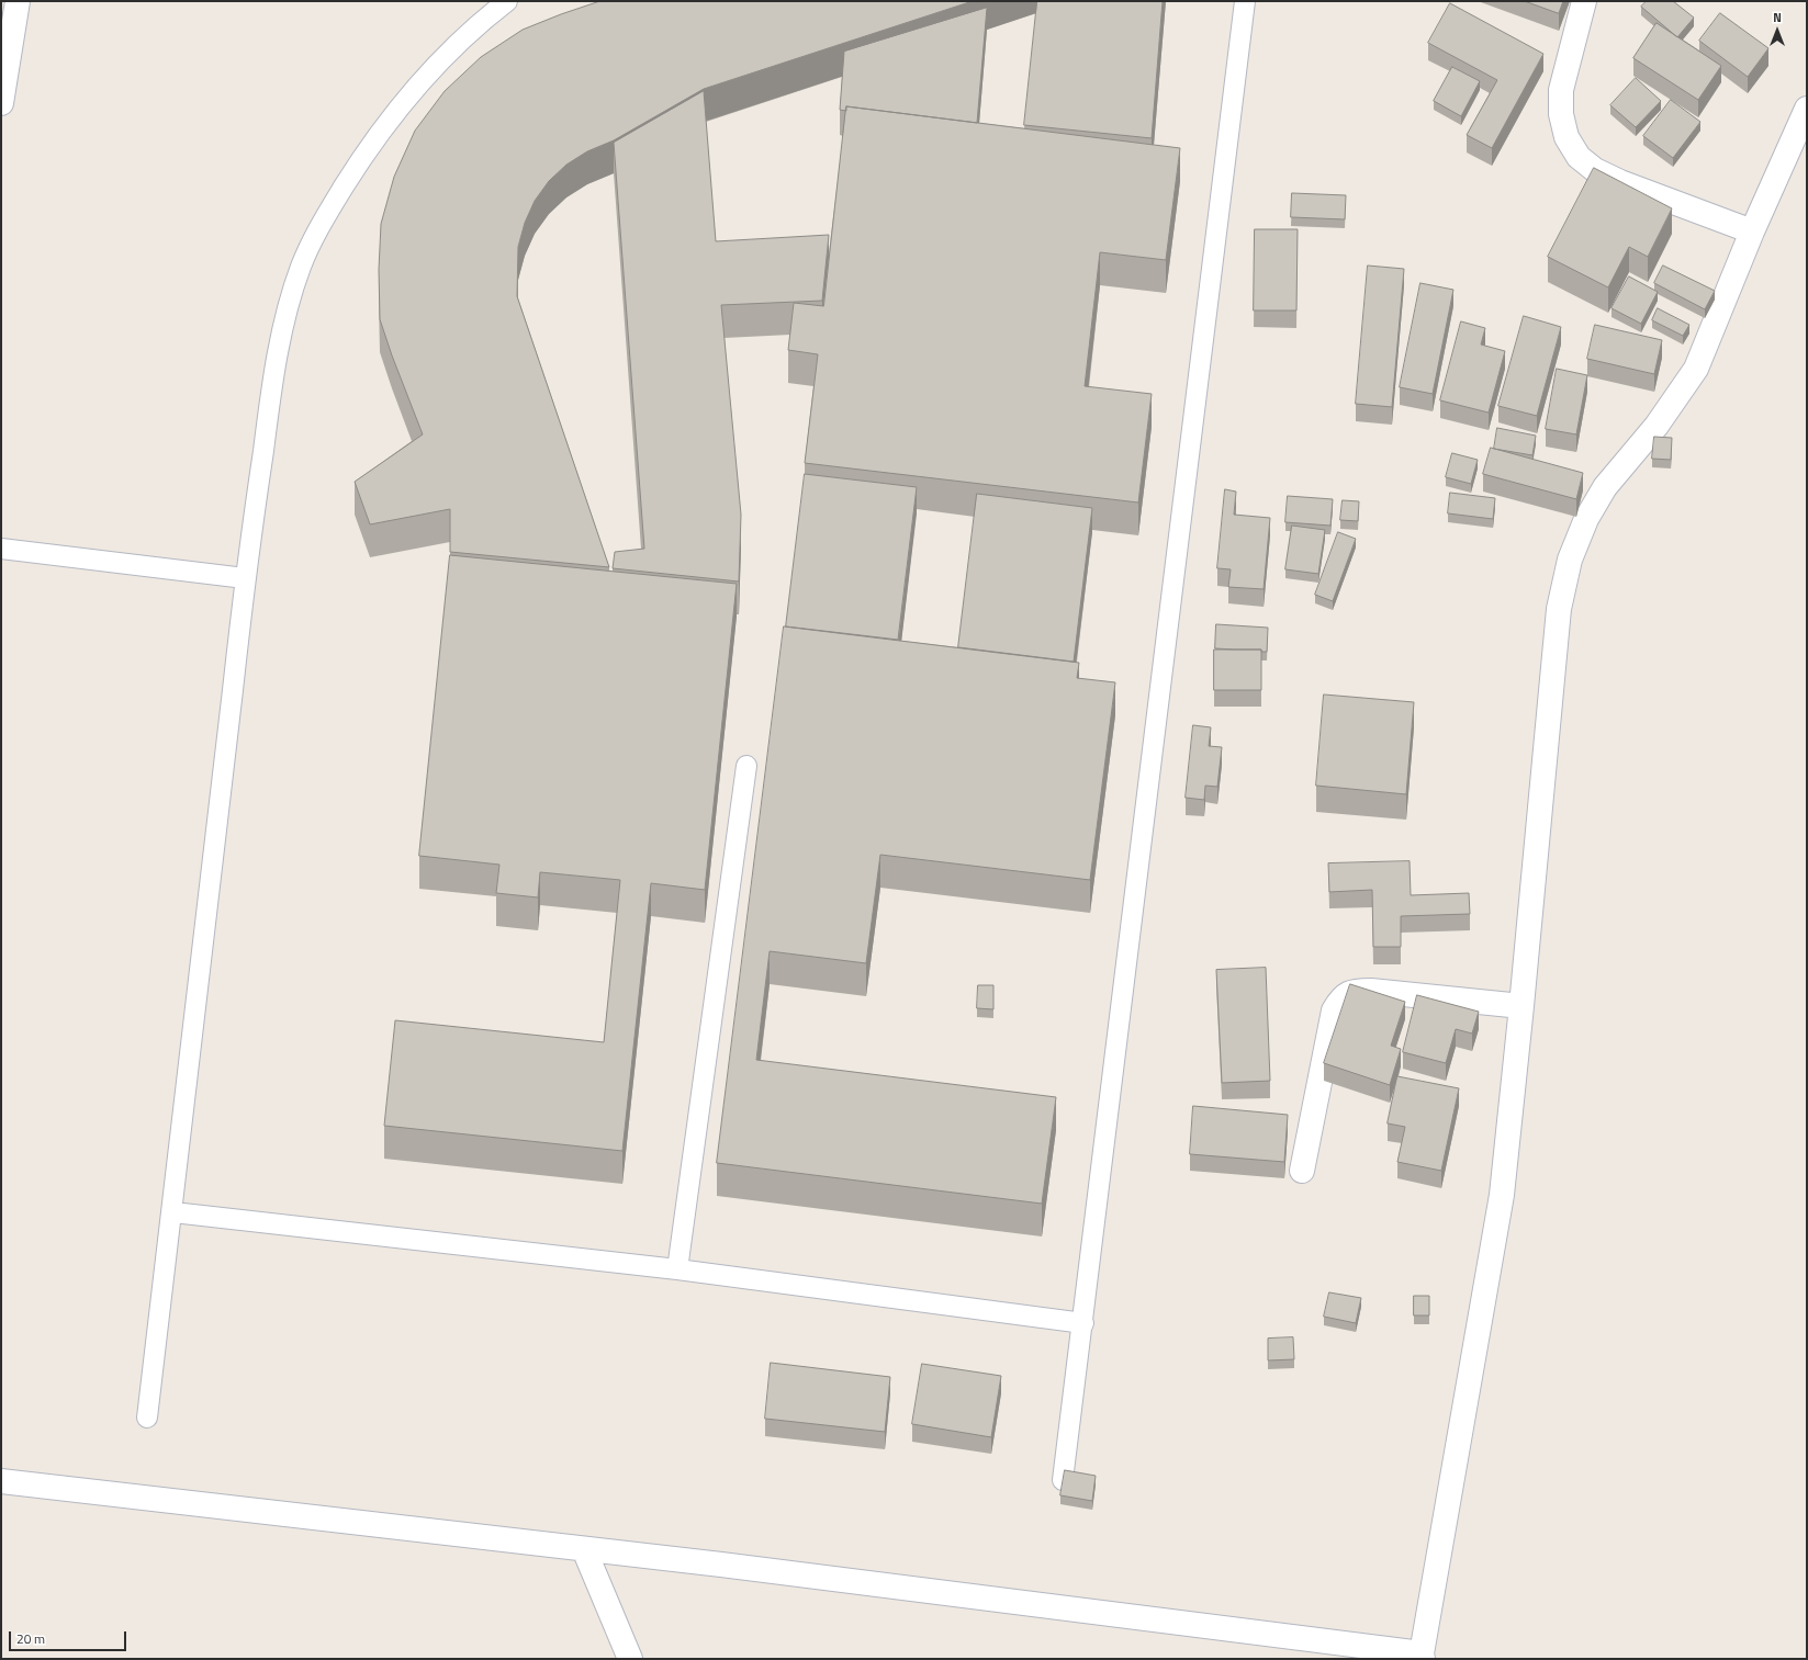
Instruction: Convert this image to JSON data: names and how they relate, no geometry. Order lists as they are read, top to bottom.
{
  "scale_bar": "20 m",
  "north": "top"
}
